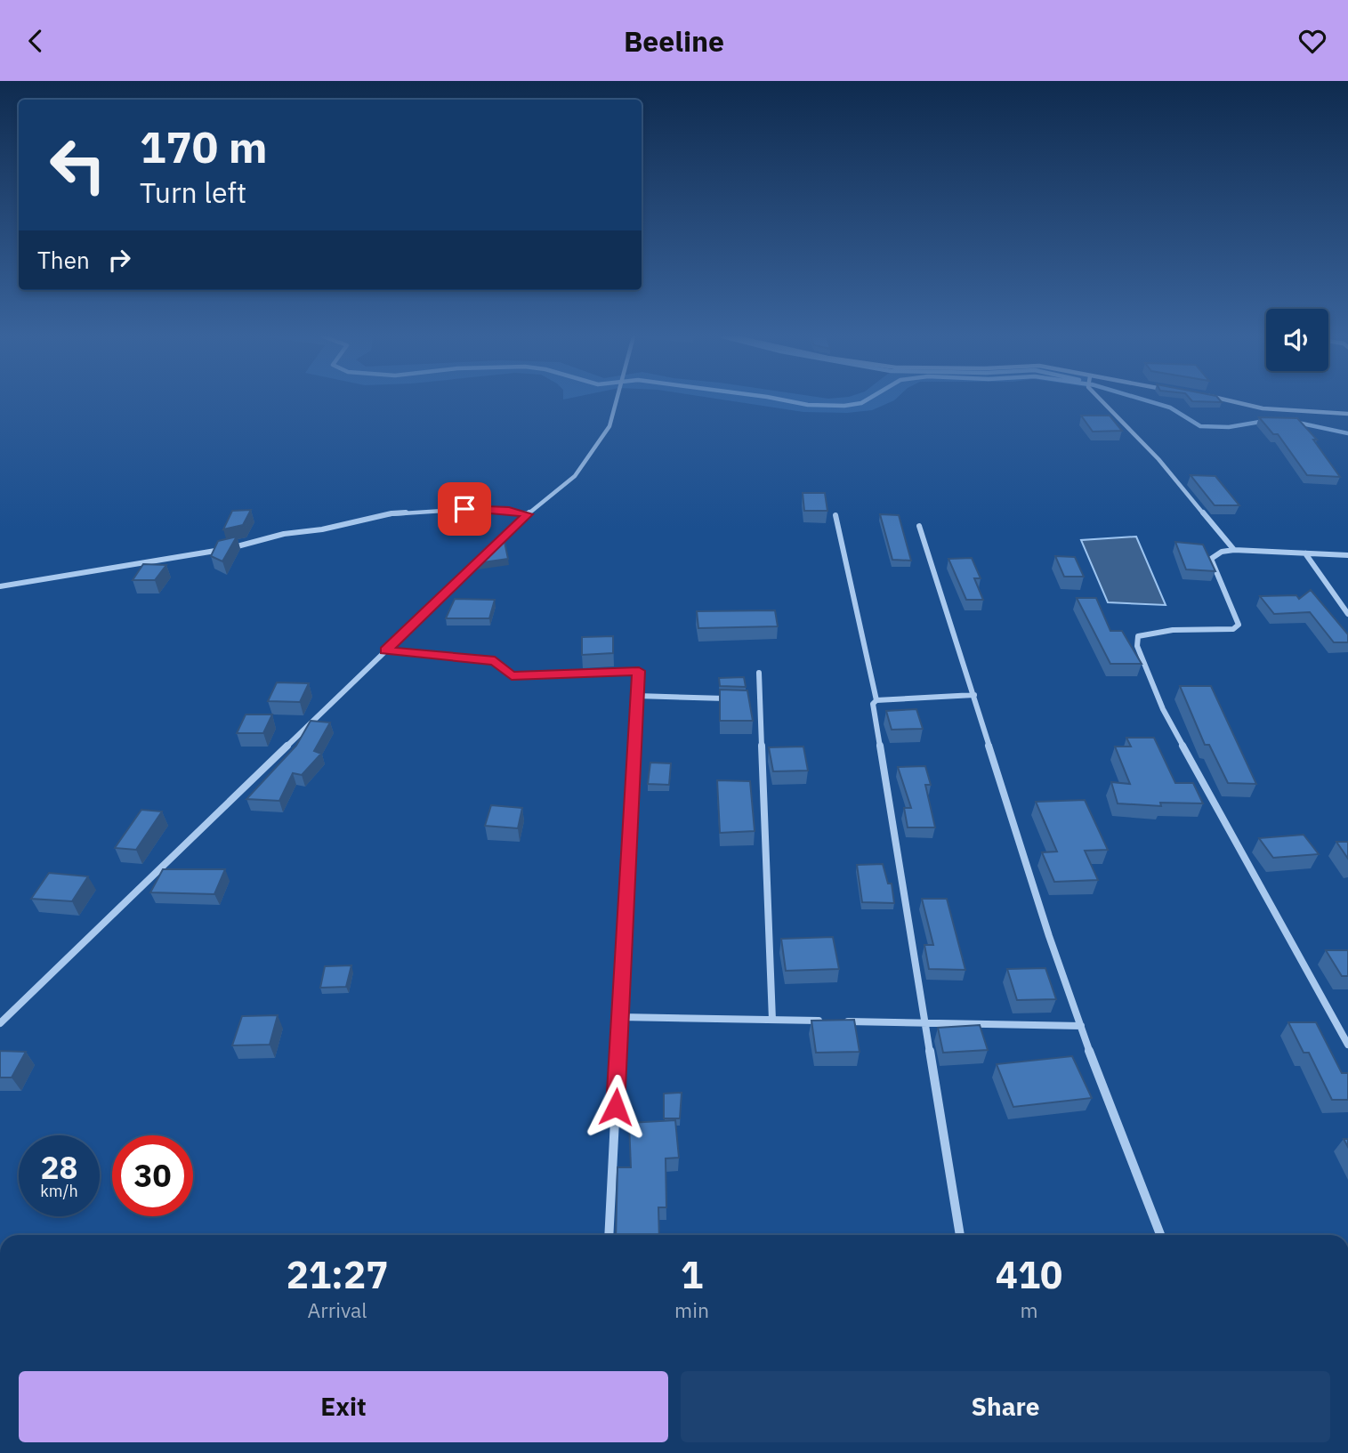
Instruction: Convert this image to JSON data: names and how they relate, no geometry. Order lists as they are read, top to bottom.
{
  "page": {
    "header": "Beeline",
    "turn": ["170 m", "Turn left"],
    "then": "Then",
    "speed": "28 km/h",
    "limit": "30",
    "eta": [
      "21:27",
      "Arrival",
      "1",
      "min",
      "410",
      "m"
    ],
    "buttons": ["Exit", "Share"]
  }
}
